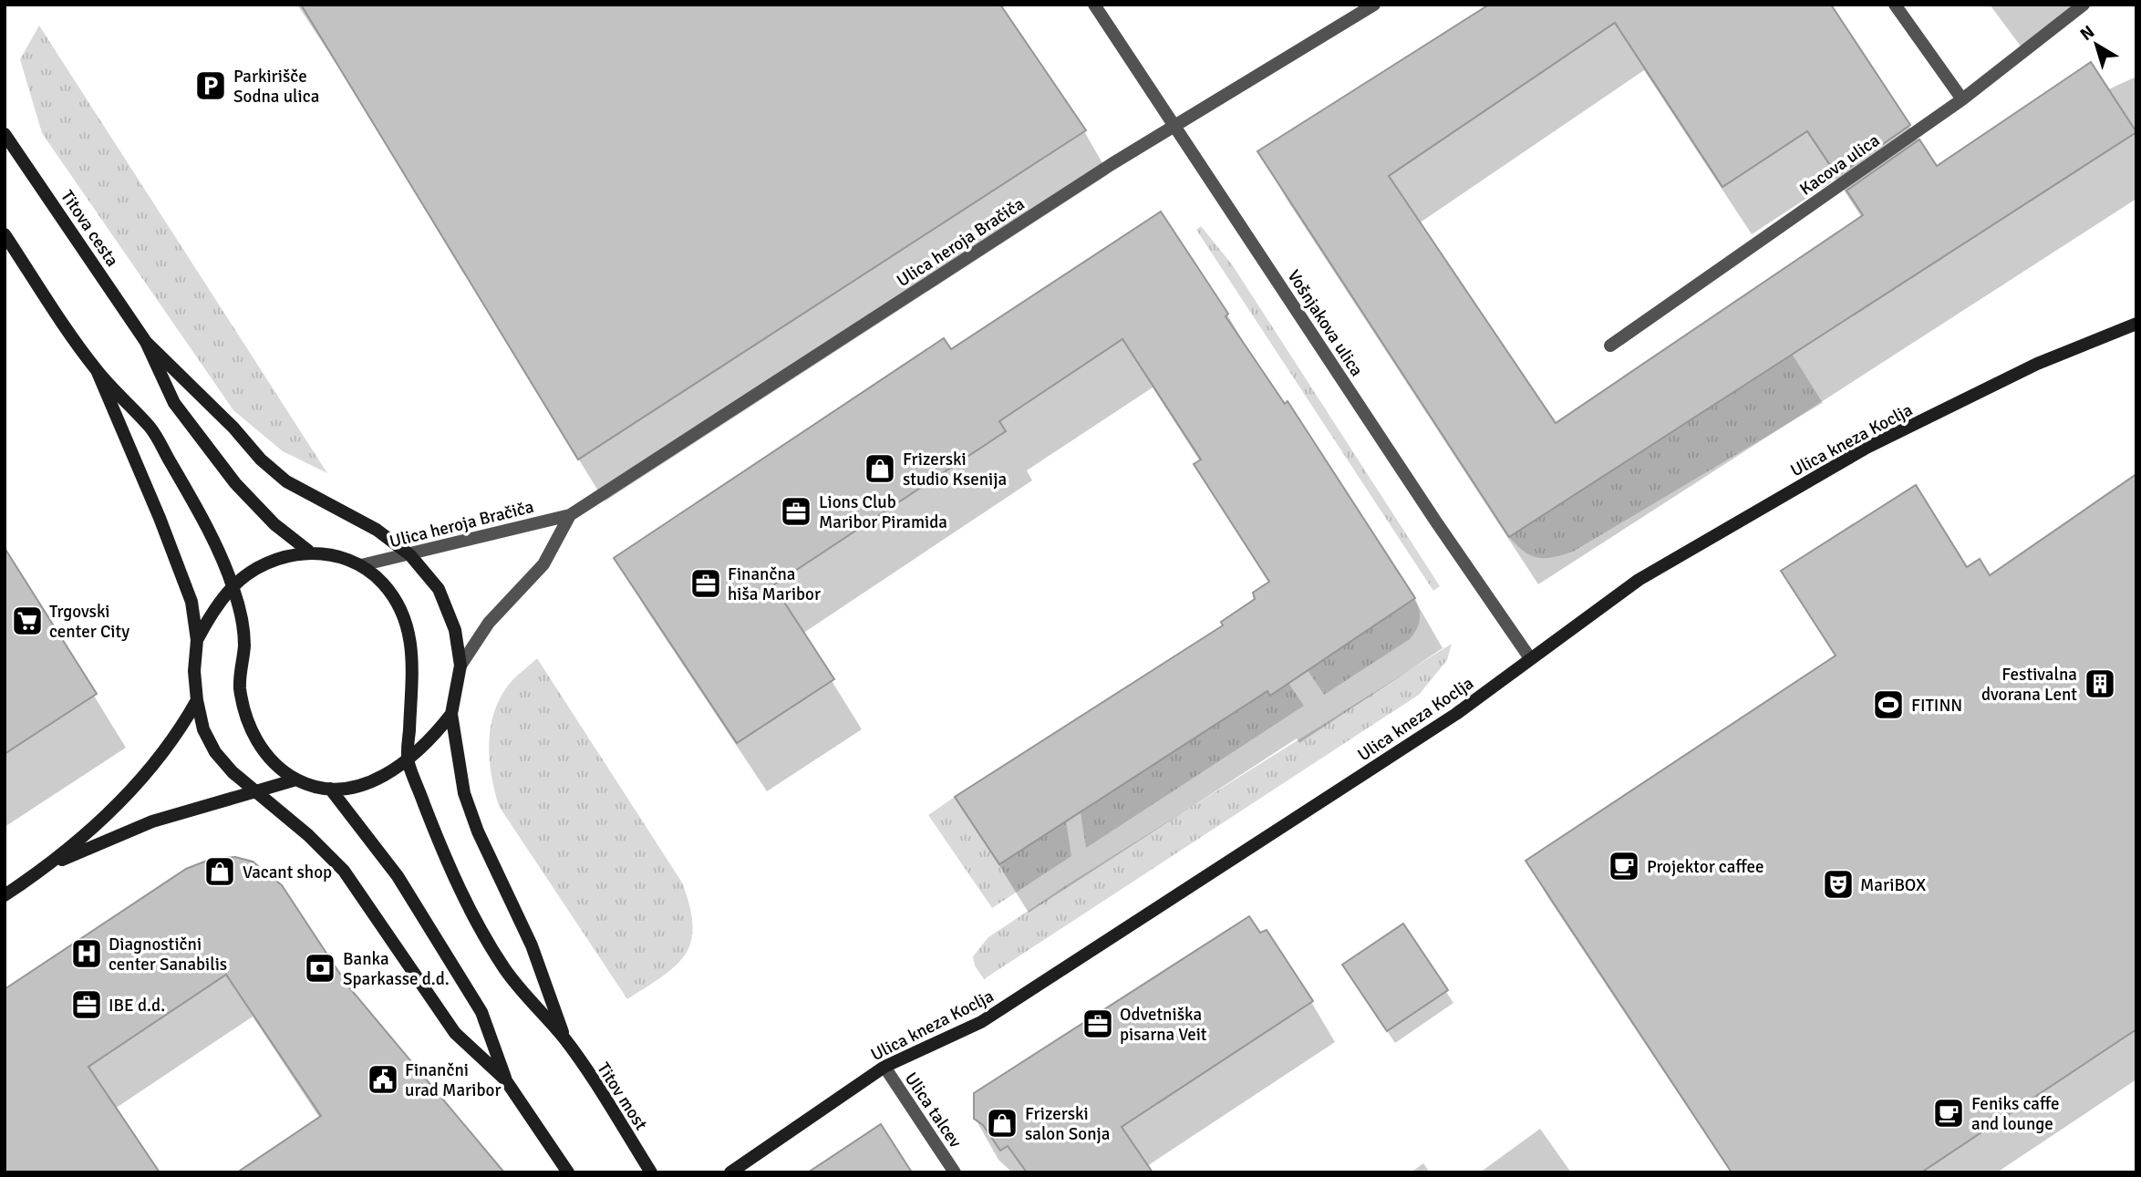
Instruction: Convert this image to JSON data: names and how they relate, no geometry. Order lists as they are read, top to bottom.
{
  "streets": {
    "main road": ["Titova cesta", "Ulica kneza Koclja", "Titov most"],
    "street": [
      "Kacova ulica",
      "Ulica heroja Bračiča",
      "Vošnjakova ulica",
      "Ulica talcev"
    ]
  },
  "crossings": [
    ["Ulica heroja Bračiča", "Vošnjakova ulica"],
    ["Vošnjakova ulica", "Ulica kneza Koclja"],
    ["Ulica kneza Koclja", "Ulica talcev"]
  ],
  "places": {
    "parking": ["Parkirišče Sodna ulica"],
    "shop": ["Frizerski studio Ksenija", "Vacant shop", "Frizerski salon Sonja"],
    "office": [
      "Lions Club Maribor Piramida",
      "Finančna hiša Maribor",
      "IBE d.d.",
      "Odvetniška pisarna Veit"
    ],
    "supermarket": ["Trgovski center City"],
    "building": ["Festivalna dvorana Lent"],
    "sports": ["FITINN"],
    "cafe": ["Projektor caffee", "Feniks caffe and lounge"],
    "theatre": ["MariBOX"],
    "hospital": ["Diagnostični center Sanabilis"],
    "bank": ["Banka Sparkasse d.d."],
    "public building": ["Finančni urad Maribor"]
  },
  "north": "top left"
}
